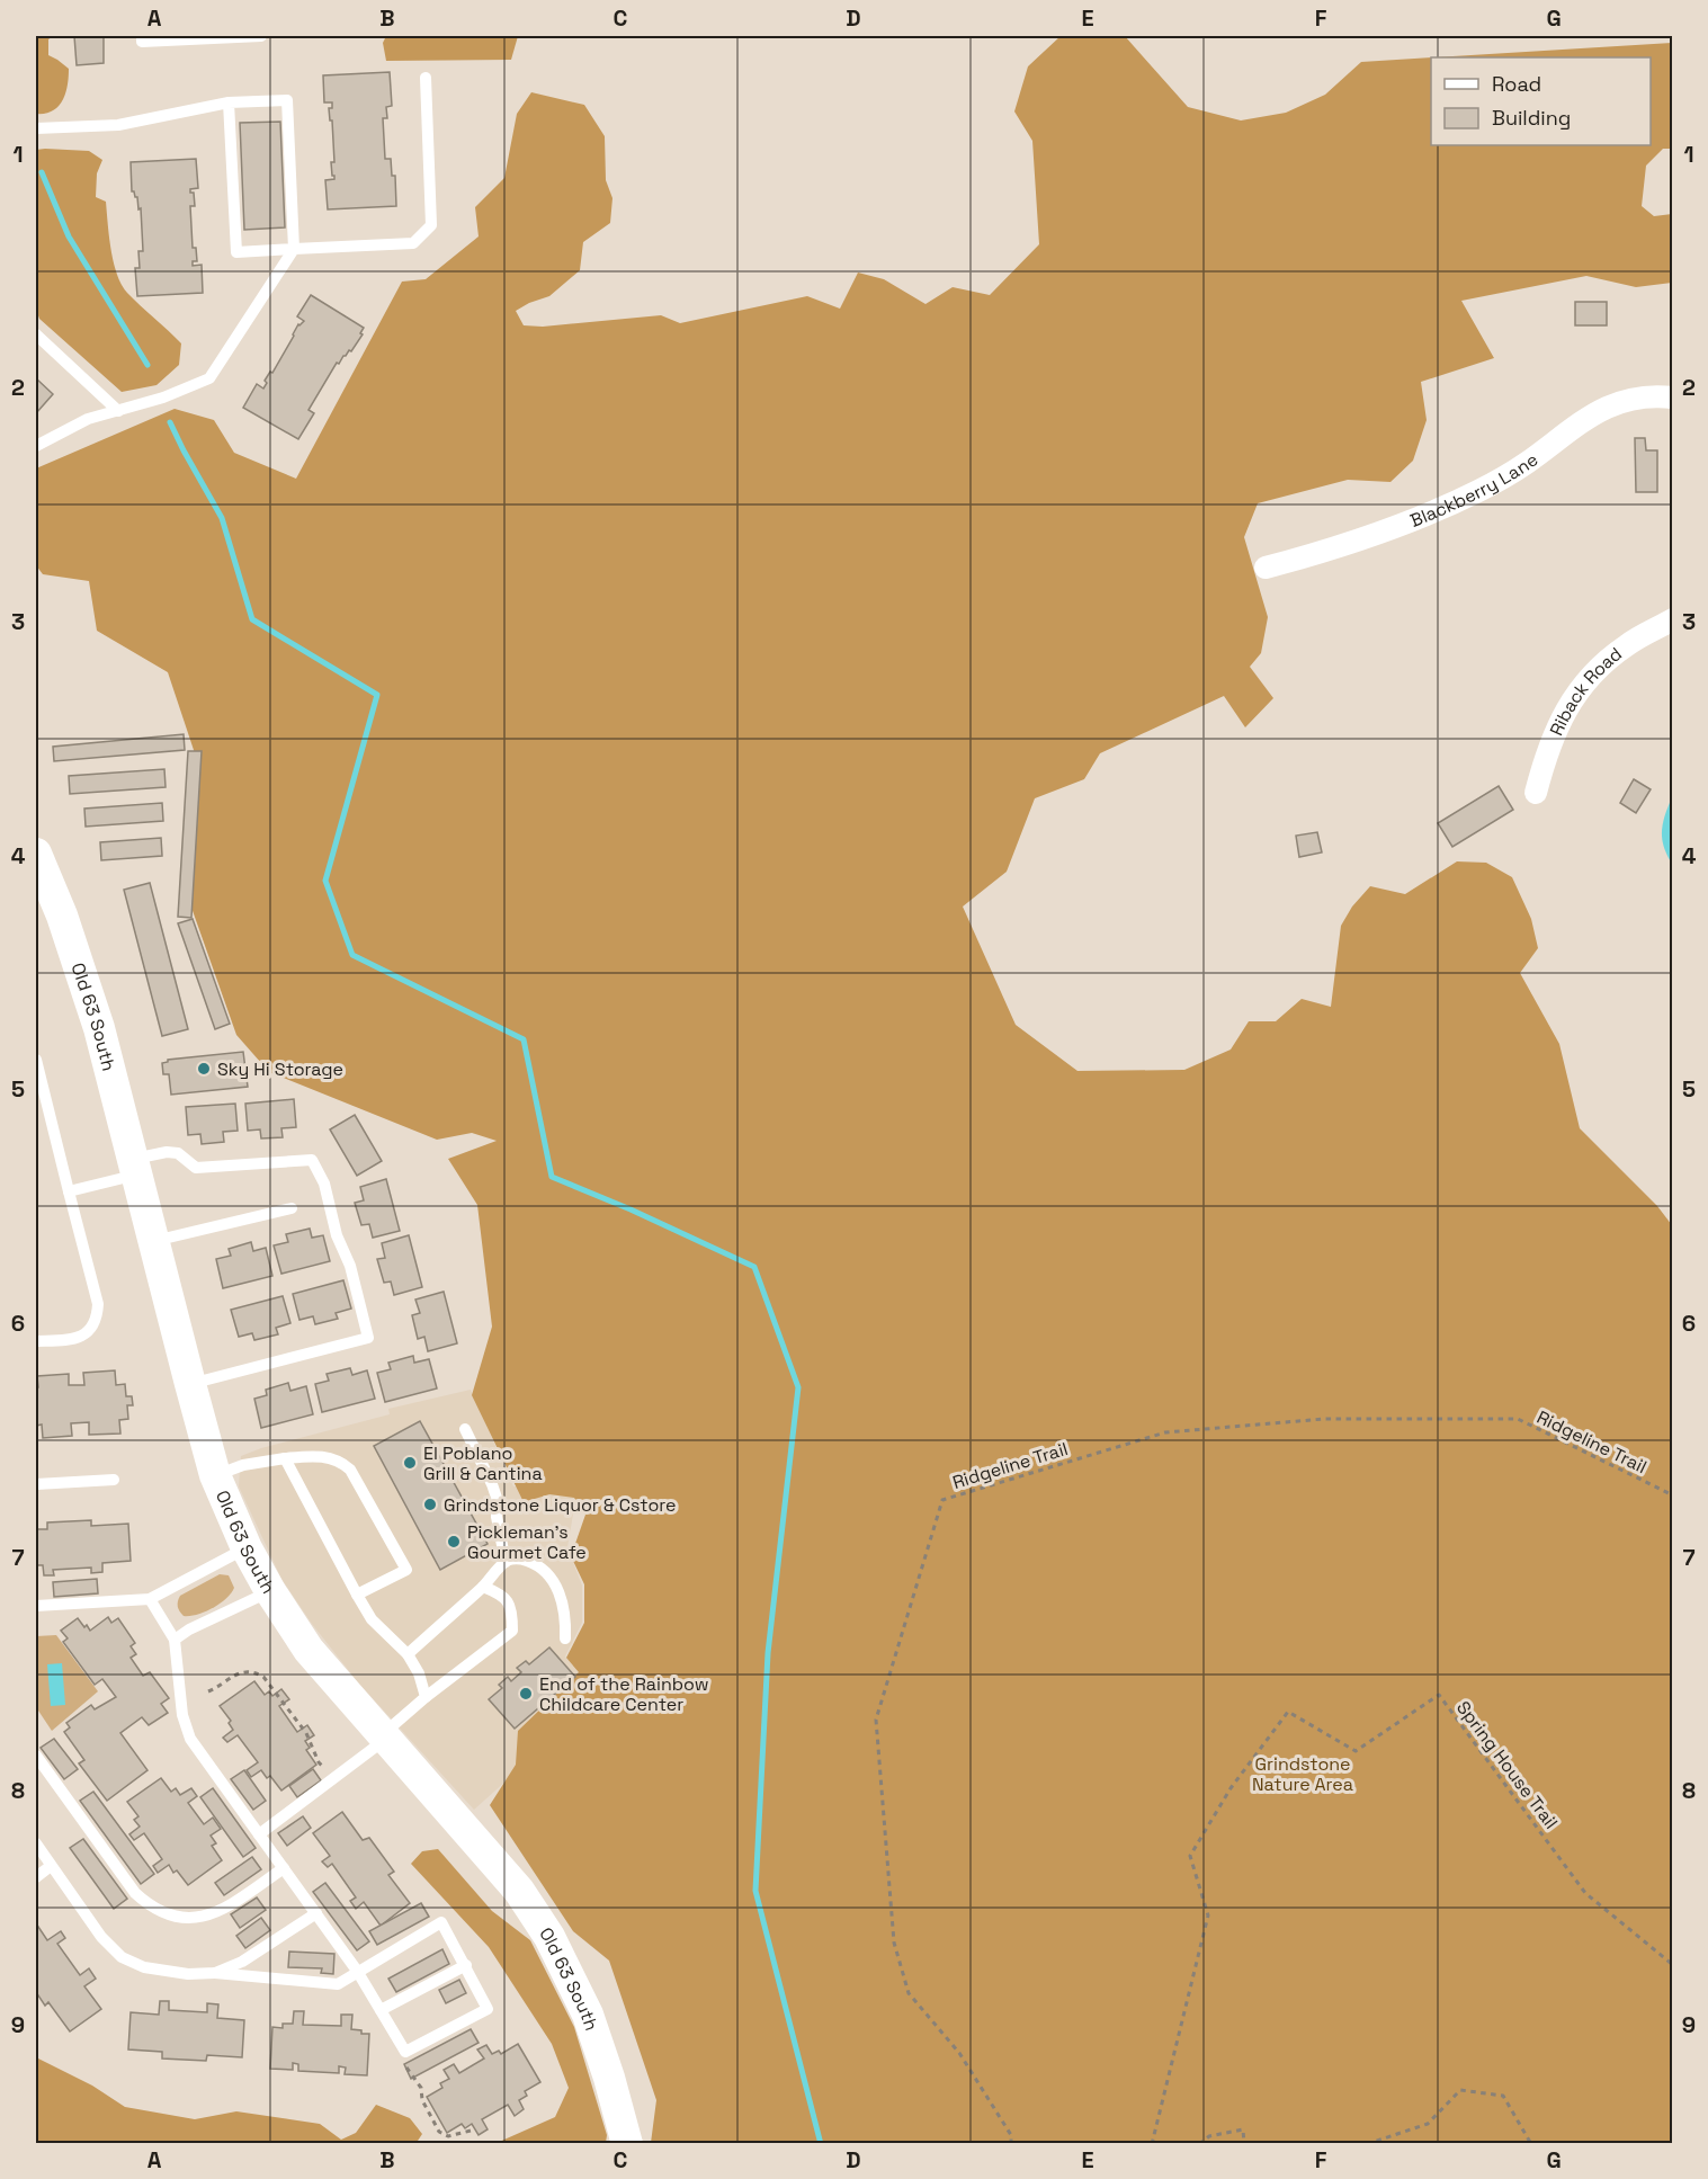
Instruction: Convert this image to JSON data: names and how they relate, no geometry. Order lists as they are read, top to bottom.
{
  "streets": {
    "main road": ["Old 63 South"],
    "street": ["Blackberry Lane", "Riback Road"],
    "path": ["Ridgeline Trail", "Spring House Trail"]
  },
  "parks": ["Grindstone Nature Area"],
  "places": [
    "Sky Hi Storage",
    "El Poblano Grill & Cantina",
    "Grindstone Liquor & Cstore",
    "Pickleman's Gourmet Cafe",
    "End of the Rainbow Childcare Center"
  ],
  "legend": ["Road", "Building"],
  "grid": {
    "columns": [
      "A",
      "B",
      "C",
      "D",
      "E",
      "F",
      "G"
    ],
    "rows": [
      "1",
      "2",
      "3",
      "4",
      "5",
      "6",
      "7",
      "8",
      "9"
    ]
  }
}
